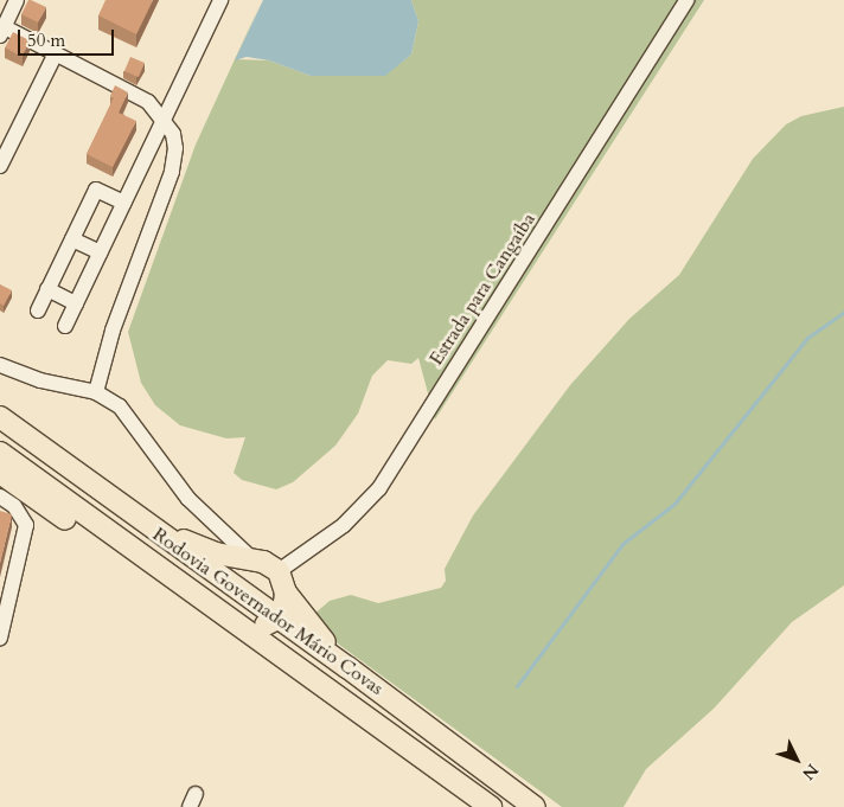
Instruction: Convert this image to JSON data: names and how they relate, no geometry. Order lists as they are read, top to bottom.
{
  "streets": {
    "highway": ["Rodovia Governador Mário Covas"],
    "street": ["Estrada para Cangaíba"]
  },
  "scale_bar": "50 m",
  "north": "bottom right"
}
